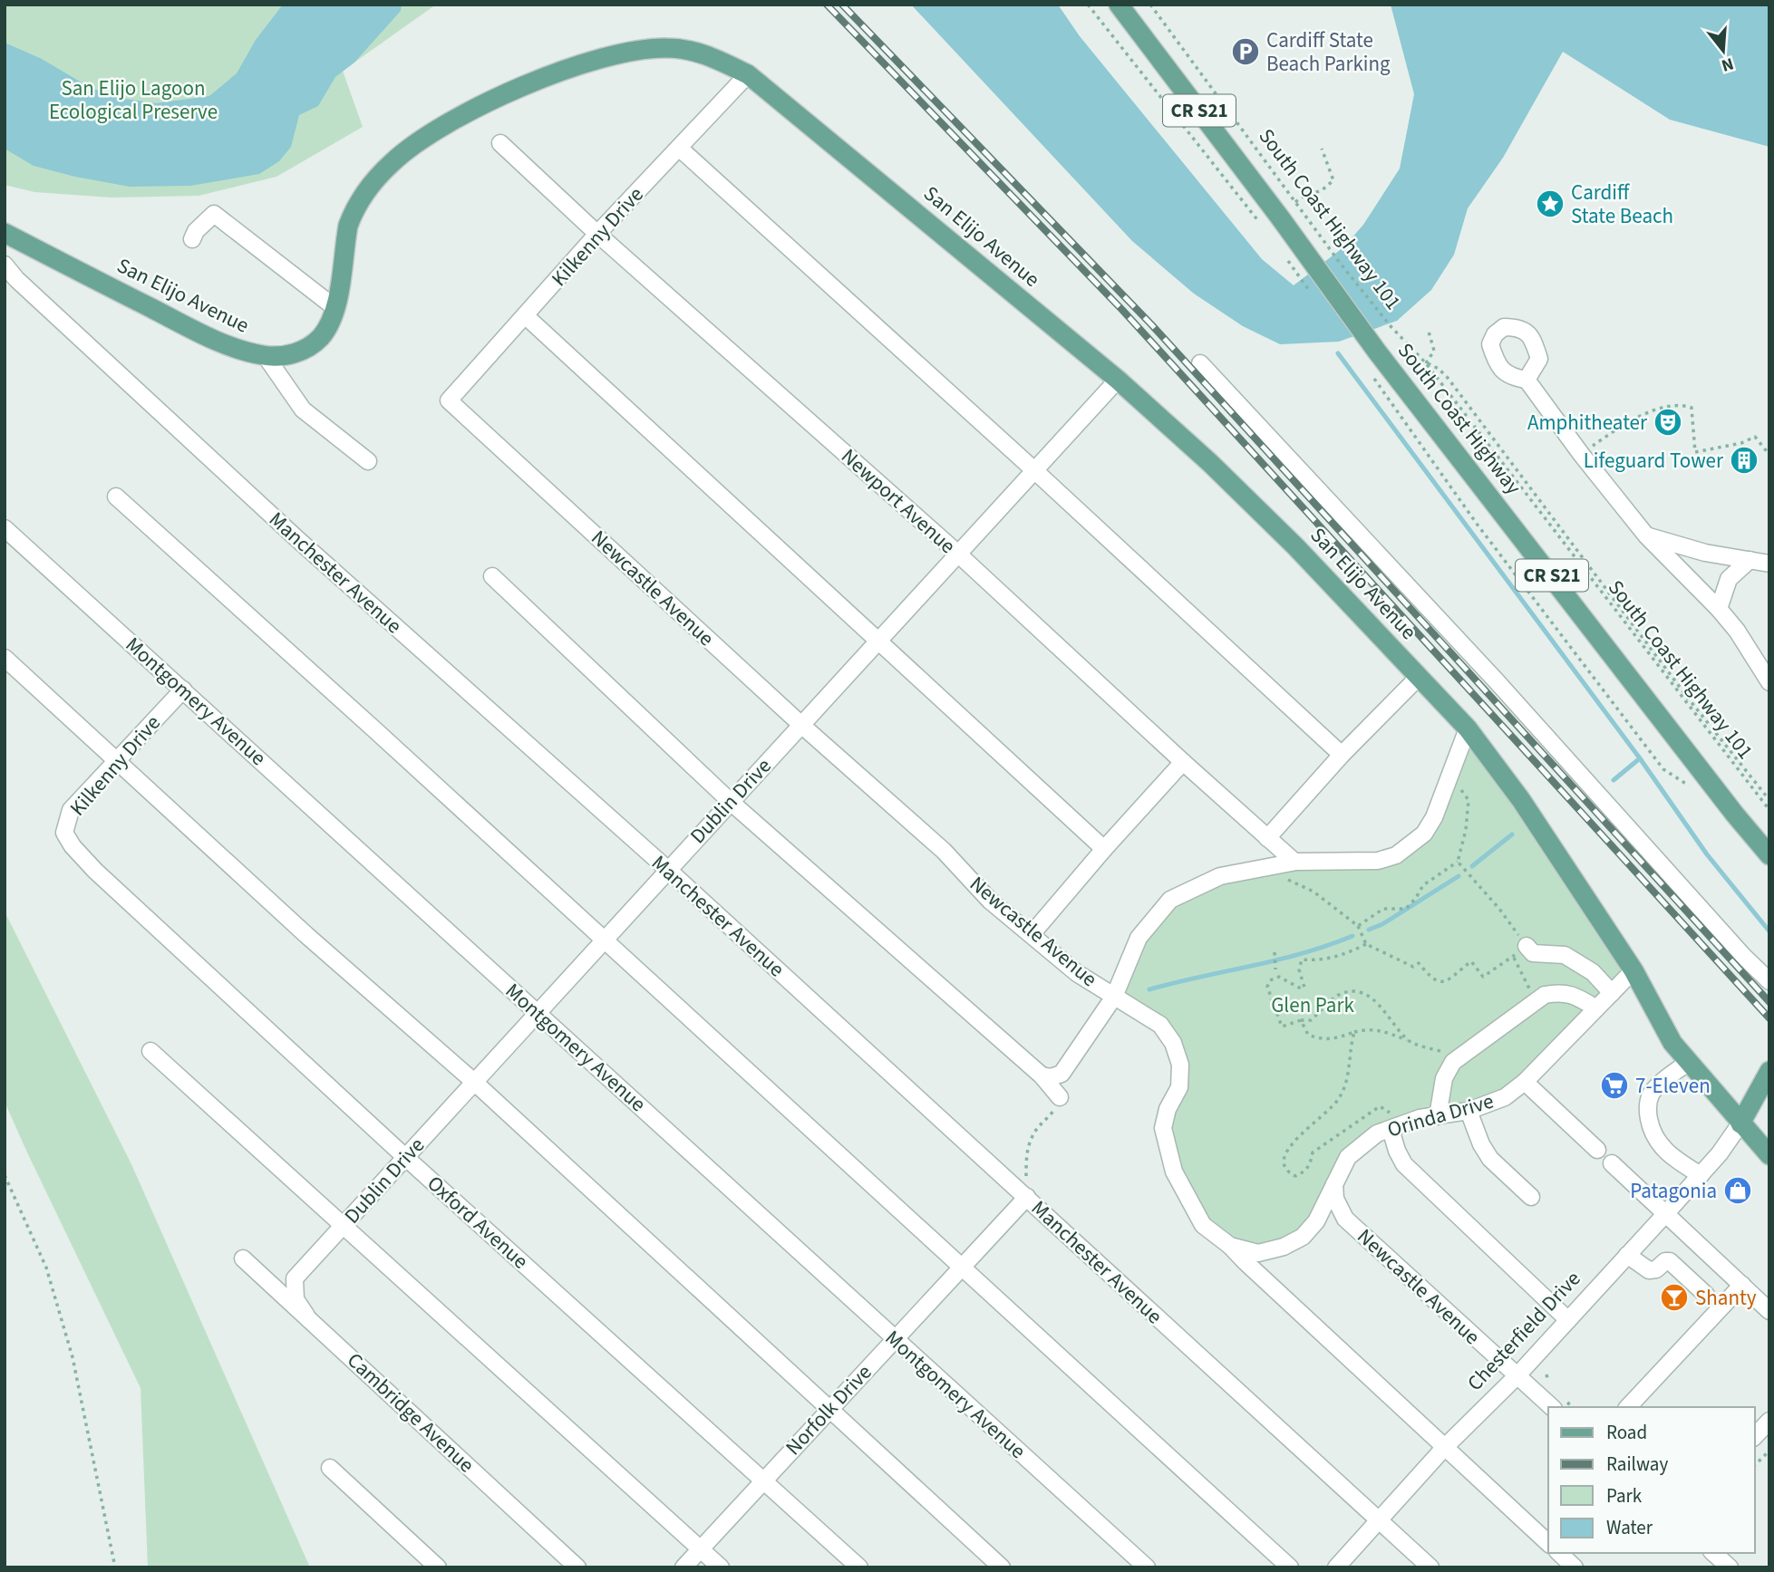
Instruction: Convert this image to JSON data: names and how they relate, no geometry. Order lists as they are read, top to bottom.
{
  "streets": {
    "main road": [
      "CR S21",
      "San Elijo Avenue",
      "South Coast Highway",
      "Chesterfield Drive"
    ],
    "street": [
      "Kilkenny Drive",
      "Newport Avenue",
      "Manchester Avenue",
      "Newcastle Avenue",
      "Montgomery Avenue",
      "Dublin Drive",
      "Orinda Drive",
      "Oxford Avenue",
      "Norfolk Drive",
      "Cambridge Avenue"
    ],
    "path": ["South Coast Highway 101"]
  },
  "crossings": [
    ["Kilkenny Drive", "San Elijo Avenue"],
    ["Kilkenny Drive", "Newport Avenue"],
    ["Kilkenny Drive", "Newcastle Avenue"],
    ["Kilkenny Drive", "Montgomery Avenue"],
    ["Kilkenny Drive", "Oxford Avenue"],
    ["San Elijo Avenue", "Dublin Drive"],
    ["San Elijo Avenue", "Orinda Drive"],
    ["San Elijo Avenue", "Chesterfield Drive"],
    ["Newport Avenue", "Dublin Drive"],
    ["Manchester Avenue", "Dublin Drive"],
    ["Manchester Avenue", "Chesterfield Drive"],
    ["Manchester Avenue", "Norfolk Drive"],
    ["Newcastle Avenue", "Dublin Drive"],
    ["Newcastle Avenue", "Orinda Drive"],
    ["Newcastle Avenue", "Chesterfield Drive"],
    ["Montgomery Avenue", "Dublin Drive"],
    ["Montgomery Avenue", "Norfolk Drive"],
    ["Dublin Drive", "Oxford Avenue"],
    ["Dublin Drive", "Cambridge Avenue"],
    ["Oxford Avenue", "Norfolk Drive"]
  ],
  "parks": ["San Elijo Lagoon Ecological Preserve", "Glen Park"],
  "places": {
    "parking": ["Cardiff State Beach Parking"],
    "place": ["Cardiff State Beach"],
    "theatre": ["Amphitheater"],
    "building": ["Lifeguard Tower"],
    "supermarket": ["7-Eleven"],
    "shop": ["Patagonia"],
    "bar": ["Shanty"]
  },
  "legend": [
    "Road",
    "Railway",
    "Park",
    "Water"
  ],
  "north": "bottom"
}
